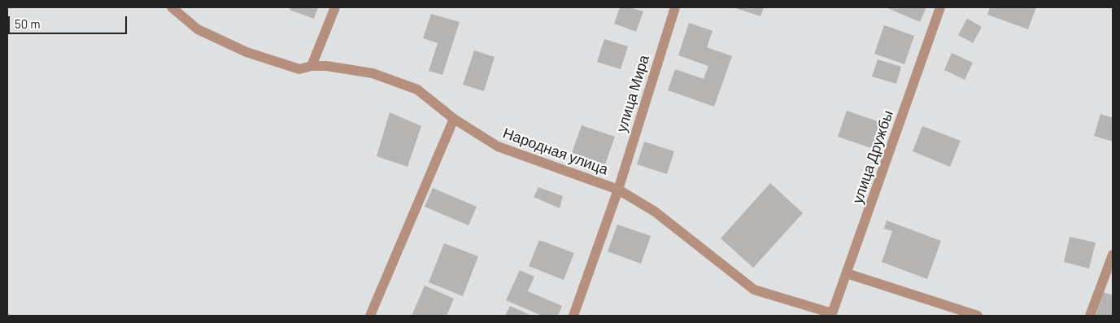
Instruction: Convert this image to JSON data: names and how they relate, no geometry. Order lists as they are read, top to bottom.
{
  "streets": {
    "street": ["улица Мира", "Народная улица", "улица Дружбы"]
  },
  "crossings": [
    ["улица Мира", "Народная улица"],
    ["Народная улица", "улица Дружбы"]
  ],
  "scale_bar": "50 m"
}
